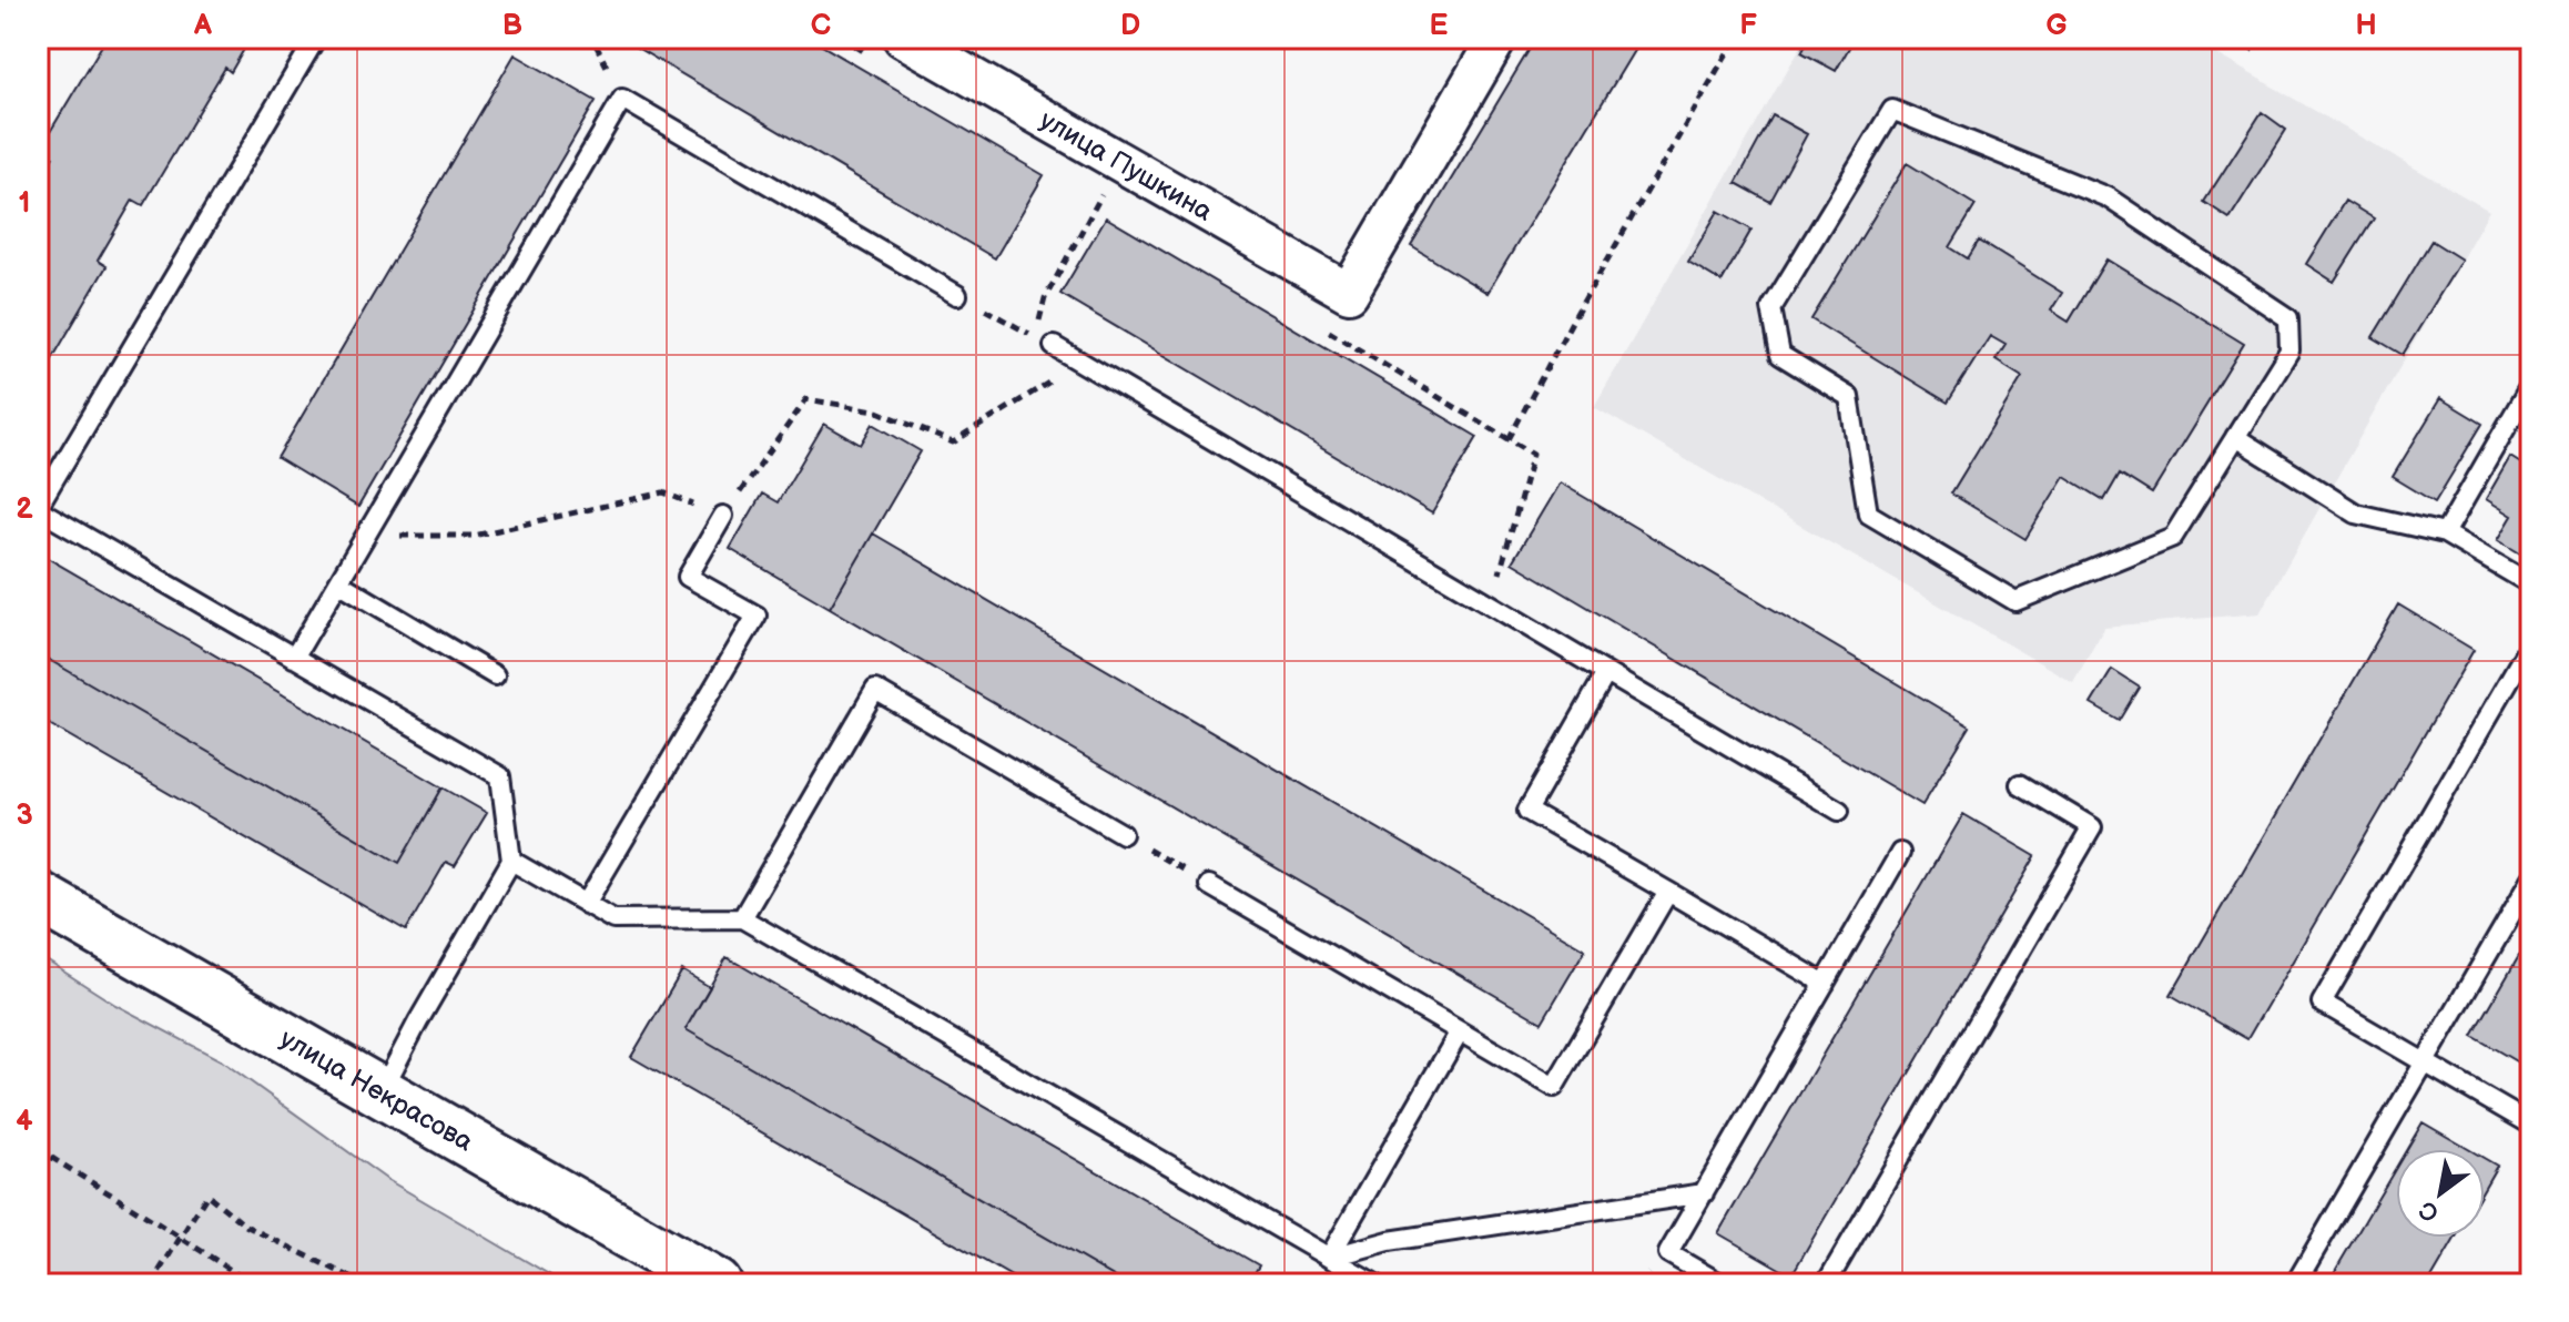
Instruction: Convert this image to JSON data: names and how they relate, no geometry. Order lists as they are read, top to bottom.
{
  "streets": {
    "street": ["улица Пушкина", "улица Некрасова"]
  },
  "north": "bottom left",
  "grid": {
    "columns": [
      "A",
      "B",
      "C",
      "D",
      "E",
      "F",
      "G",
      "H"
    ],
    "rows": [
      "1",
      "2",
      "3",
      "4"
    ]
  }
}
